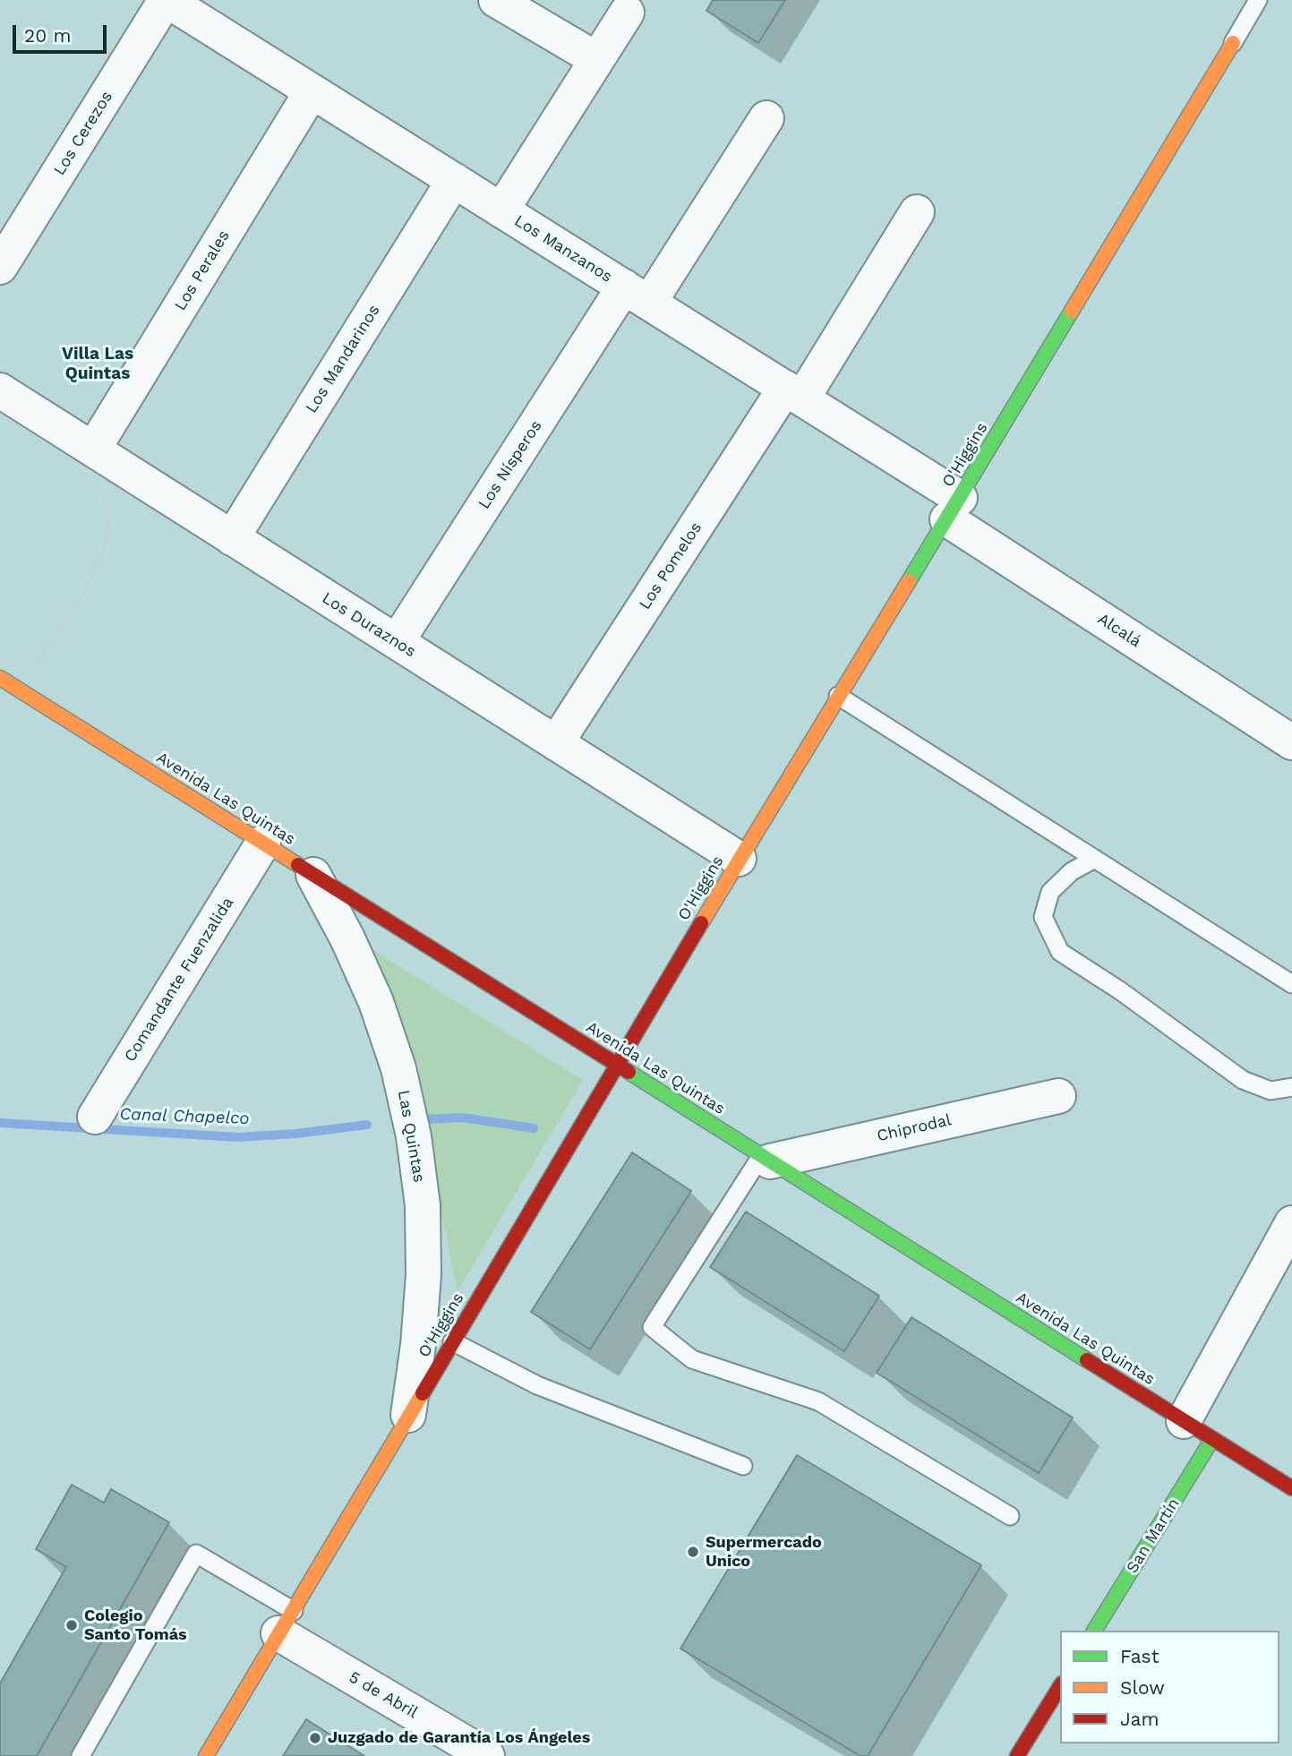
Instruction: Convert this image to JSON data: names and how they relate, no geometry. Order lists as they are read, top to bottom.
{
  "streets": {
    "street": [
      "Los Cerezos",
      "Los Manzanos",
      "Los Perales",
      "Los Mandarinos",
      "O'Higgins",
      "Los Nísperos",
      "Los Pomelos",
      "Los Duraznos",
      "Alcalá",
      "Avenida Las Quintas",
      "Comandante Fuenzalida",
      "Chiprodal",
      "Las Quintas",
      "San Martín",
      "5 de Abril"
    ]
  },
  "crossings": [
    ["Los Cerezos", "Los Manzanos"],
    ["Los Manzanos", "Los Perales"],
    ["Los Manzanos", "Los Mandarinos"],
    ["Los Manzanos", "O'Higgins"],
    ["Los Manzanos", "Los Nísperos"],
    ["Los Manzanos", "Los Pomelos"],
    ["Los Manzanos", "Alcalá"],
    ["Los Perales", "Los Duraznos"],
    ["Los Mandarinos", "Los Duraznos"],
    ["O'Higgins", "Los Duraznos"],
    ["O'Higgins", "Alcalá"],
    ["O'Higgins", "Avenida Las Quintas"],
    ["O'Higgins", "Las Quintas"],
    ["O'Higgins", "5 de Abril"],
    ["Los Nísperos", "Los Duraznos"],
    ["Los Pomelos", "Los Duraznos"],
    ["Avenida Las Quintas", "Comandante Fuenzalida"],
    ["Avenida Las Quintas", "Chiprodal"],
    ["Avenida Las Quintas", "Las Quintas"],
    ["Avenida Las Quintas", "San Martín"]
  ],
  "districts": ["Villa Las Quintas"],
  "water": ["Canal Chapelco"],
  "places": ["Supermercado Unico", "Colegio Santo Tomás", "Juzgado de Garantía Los Ángeles"],
  "legend": ["Fast", "Slow", "Jam"],
  "scale_bar": "20 m"
}
